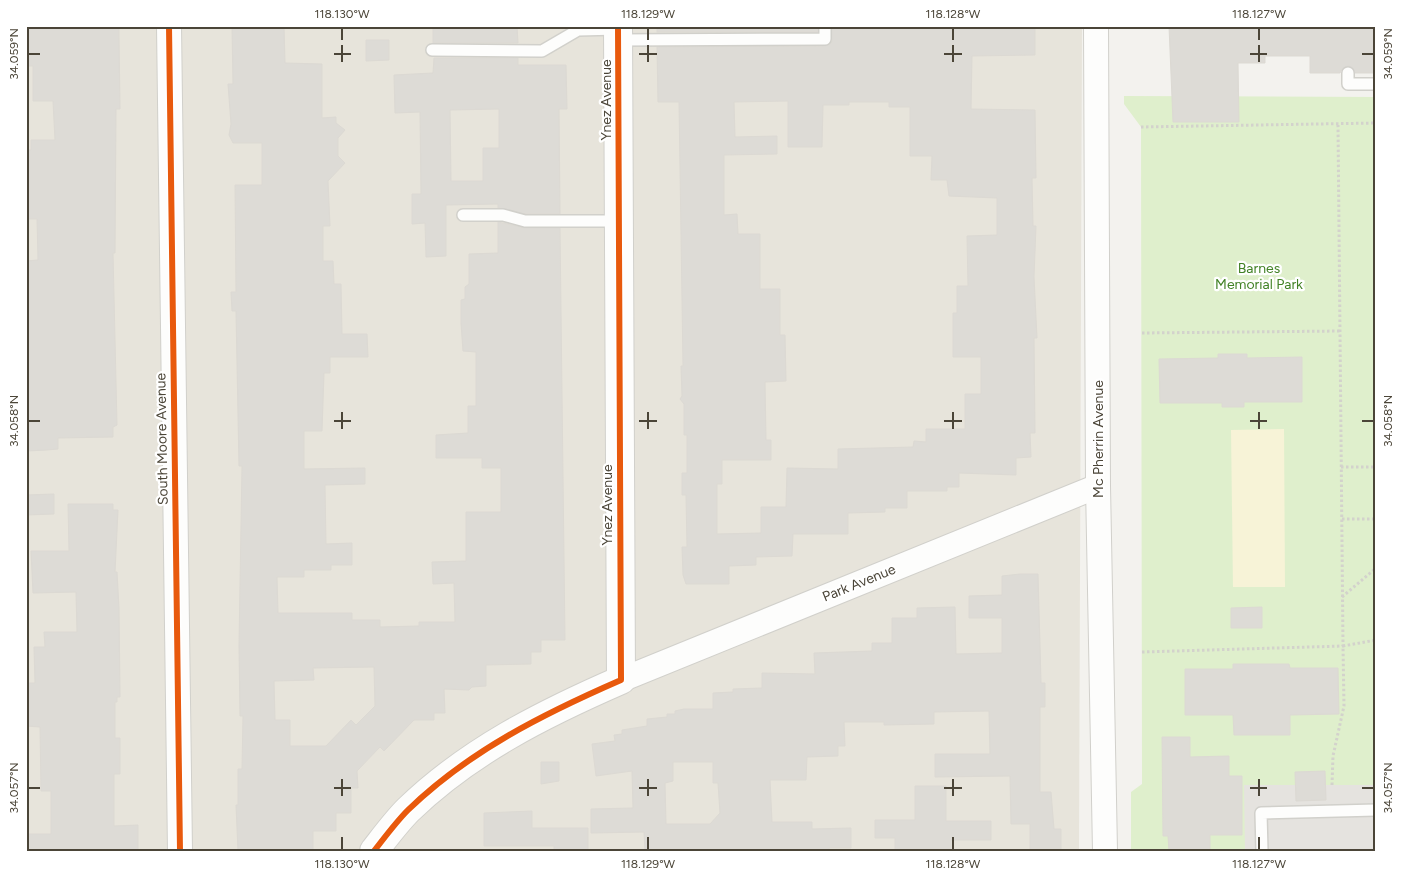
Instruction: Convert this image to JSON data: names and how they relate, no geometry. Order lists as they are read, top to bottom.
{
  "streets": {
    "street": [
      "Ynez Avenue",
      "South Moore Avenue",
      "Mc Pherrin Avenue",
      "Park Avenue"
    ]
  },
  "crossings": [
    ["Ynez Avenue", "Park Avenue"],
    ["Mc Pherrin Avenue", "Park Avenue"]
  ],
  "parks": ["Barnes Memorial Park"],
  "coordinates": [
    "118.130°W",
    "118.129°W",
    "118.128°W",
    "118.127°W",
    "34.059°N",
    "34.058°N",
    "34.057°N"
  ]
}
